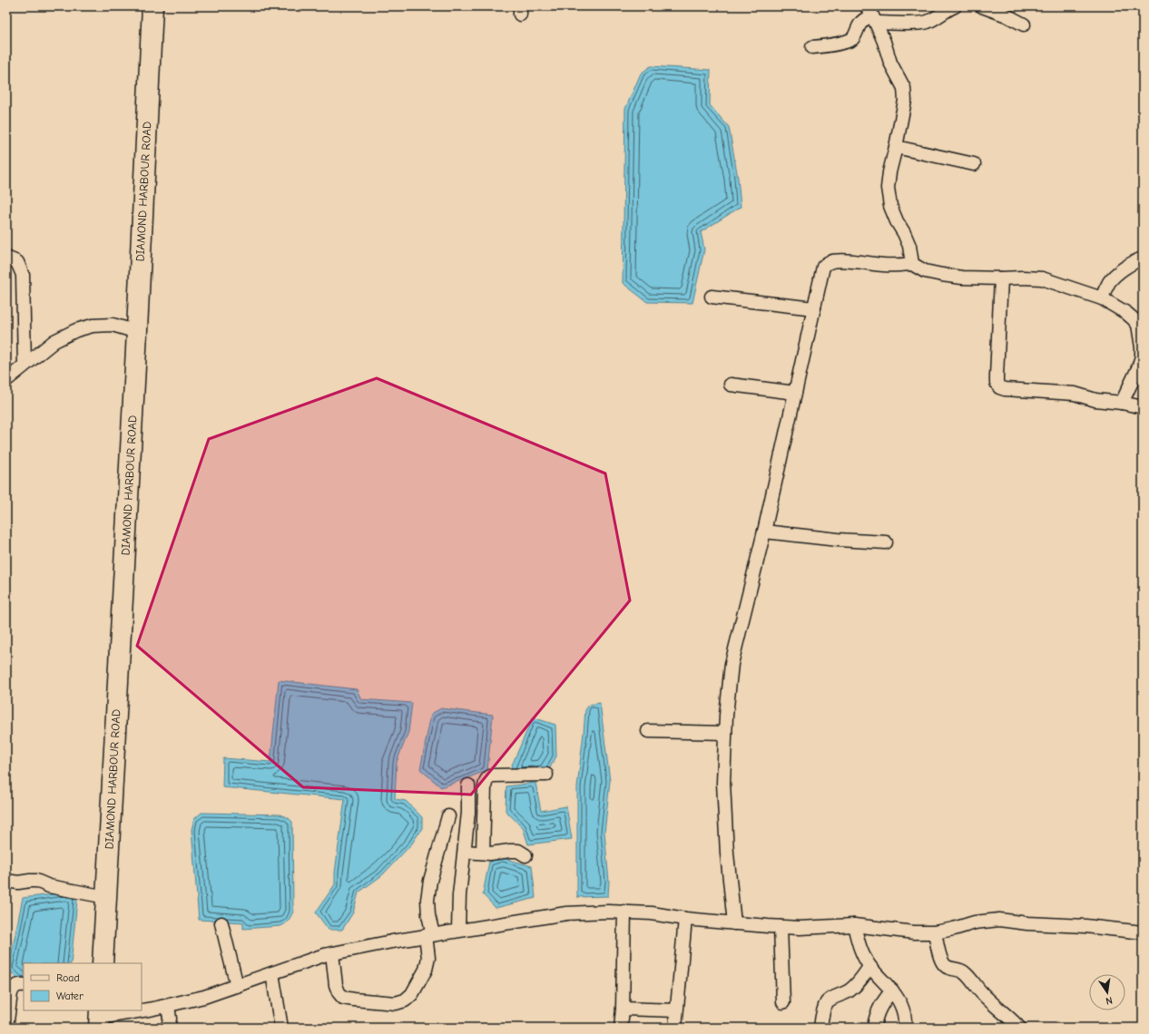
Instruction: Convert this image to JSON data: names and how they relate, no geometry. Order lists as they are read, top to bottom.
{
  "streets": {
    "highway": ["DIAMOND HARBOUR ROAD"]
  },
  "legend": ["Road", "Water"],
  "north": "bottom"
}
